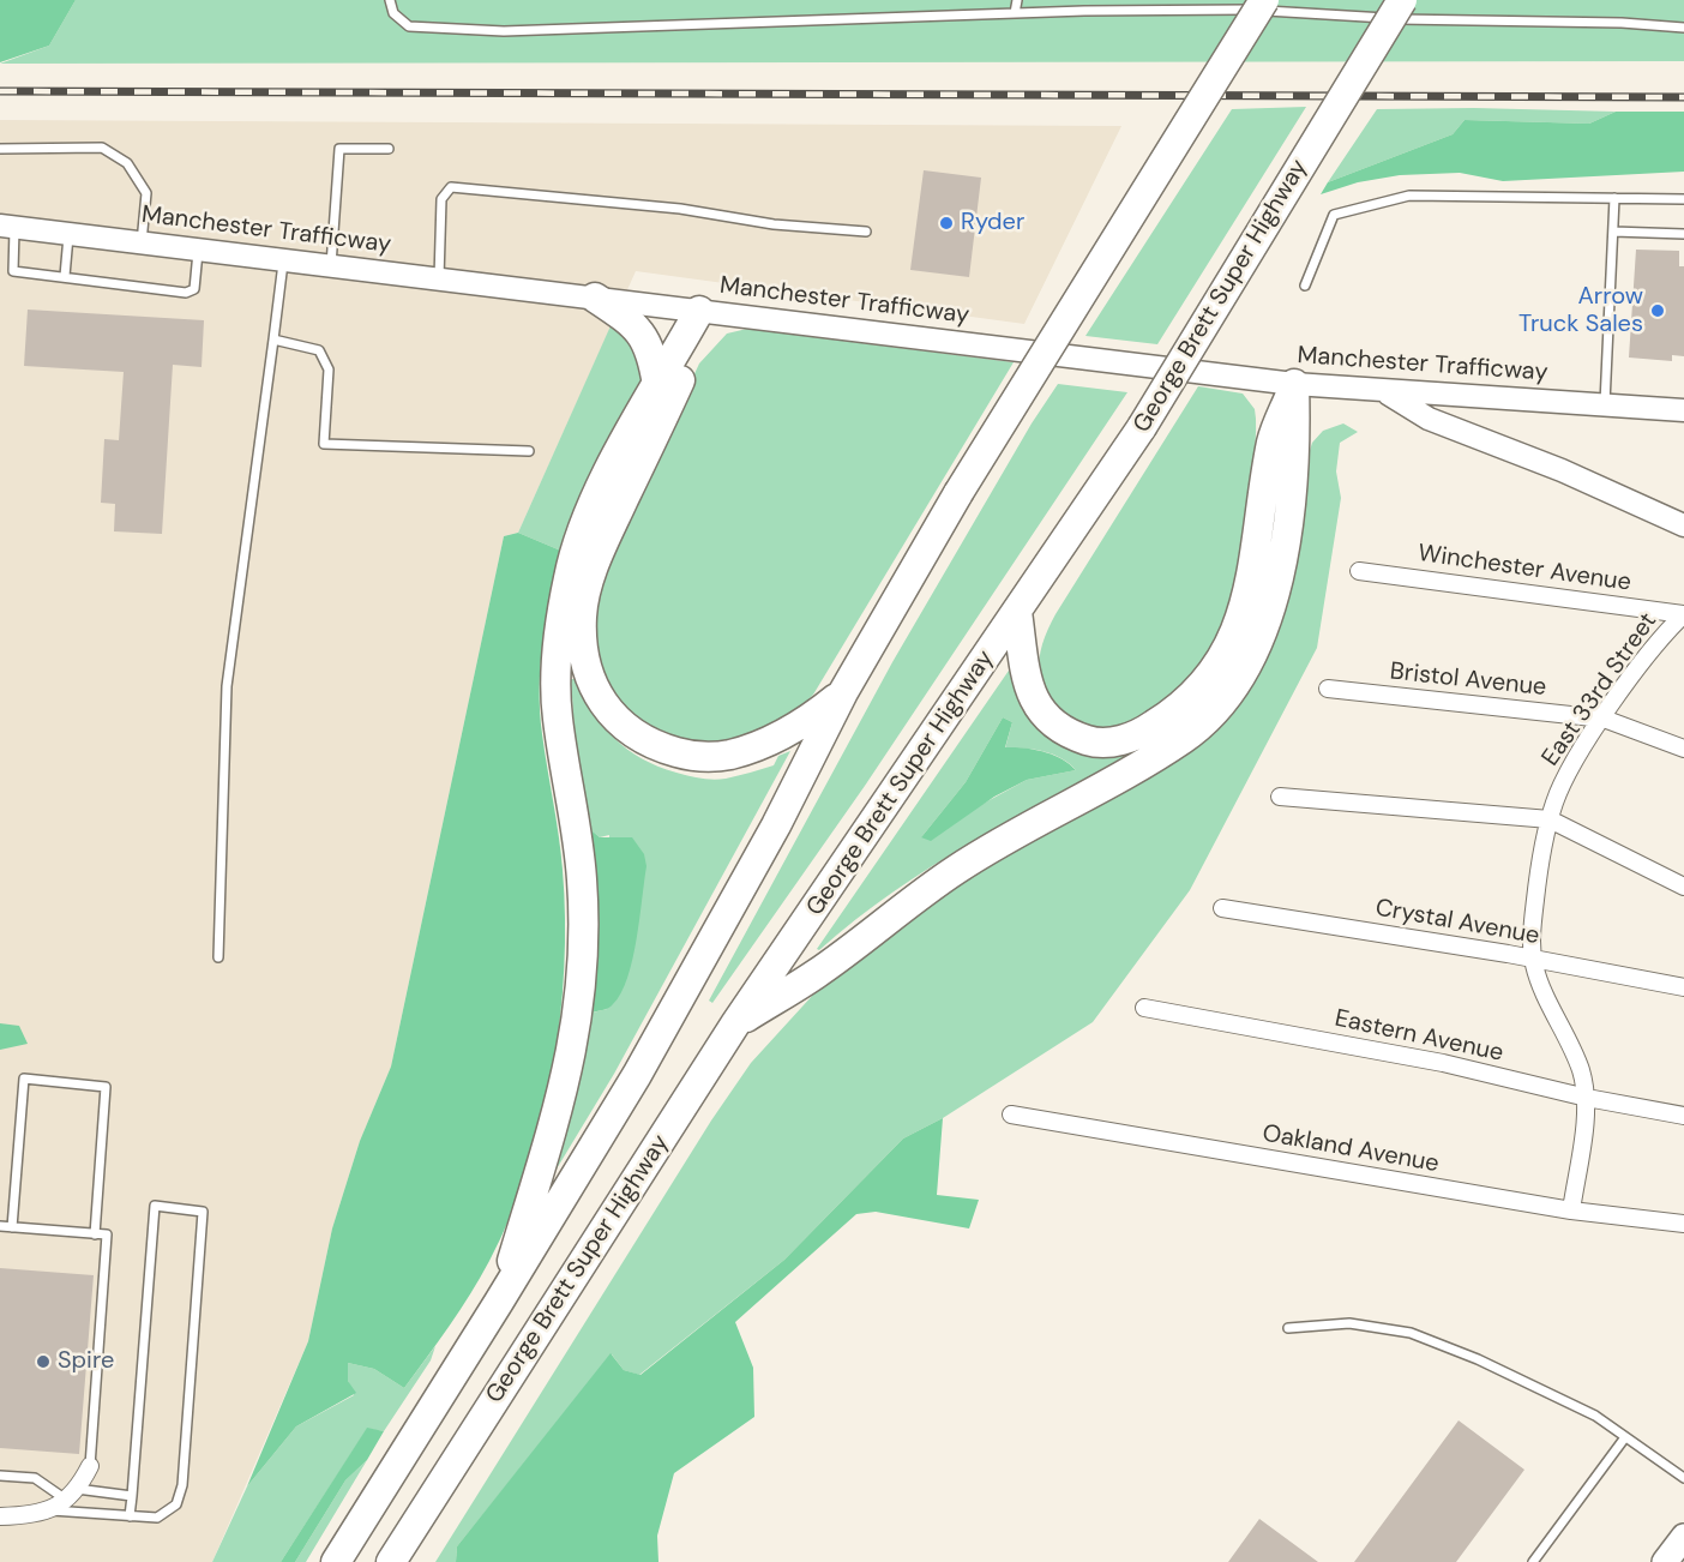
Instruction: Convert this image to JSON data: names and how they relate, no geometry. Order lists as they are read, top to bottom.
{
  "streets": {
    "highway": ["George Brett Super Highway"],
    "main road": ["Manchester Trafficway"],
    "street": [
      "Winchester Avenue",
      "Bristol Avenue",
      "East 33rd Street",
      "Crystal Avenue",
      "Eastern Avenue",
      "Oakland Avenue"
    ]
  },
  "crossings": [
    ["Winchester Avenue", "East 33rd Street"],
    ["Bristol Avenue", "East 33rd Street"],
    ["East 33rd Street", "Crystal Avenue"],
    ["East 33rd Street", "Eastern Avenue"],
    ["East 33rd Street", "Oakland Avenue"]
  ],
  "places": ["Ryder", "Arrow Truck Sales", "Spire"]
}
